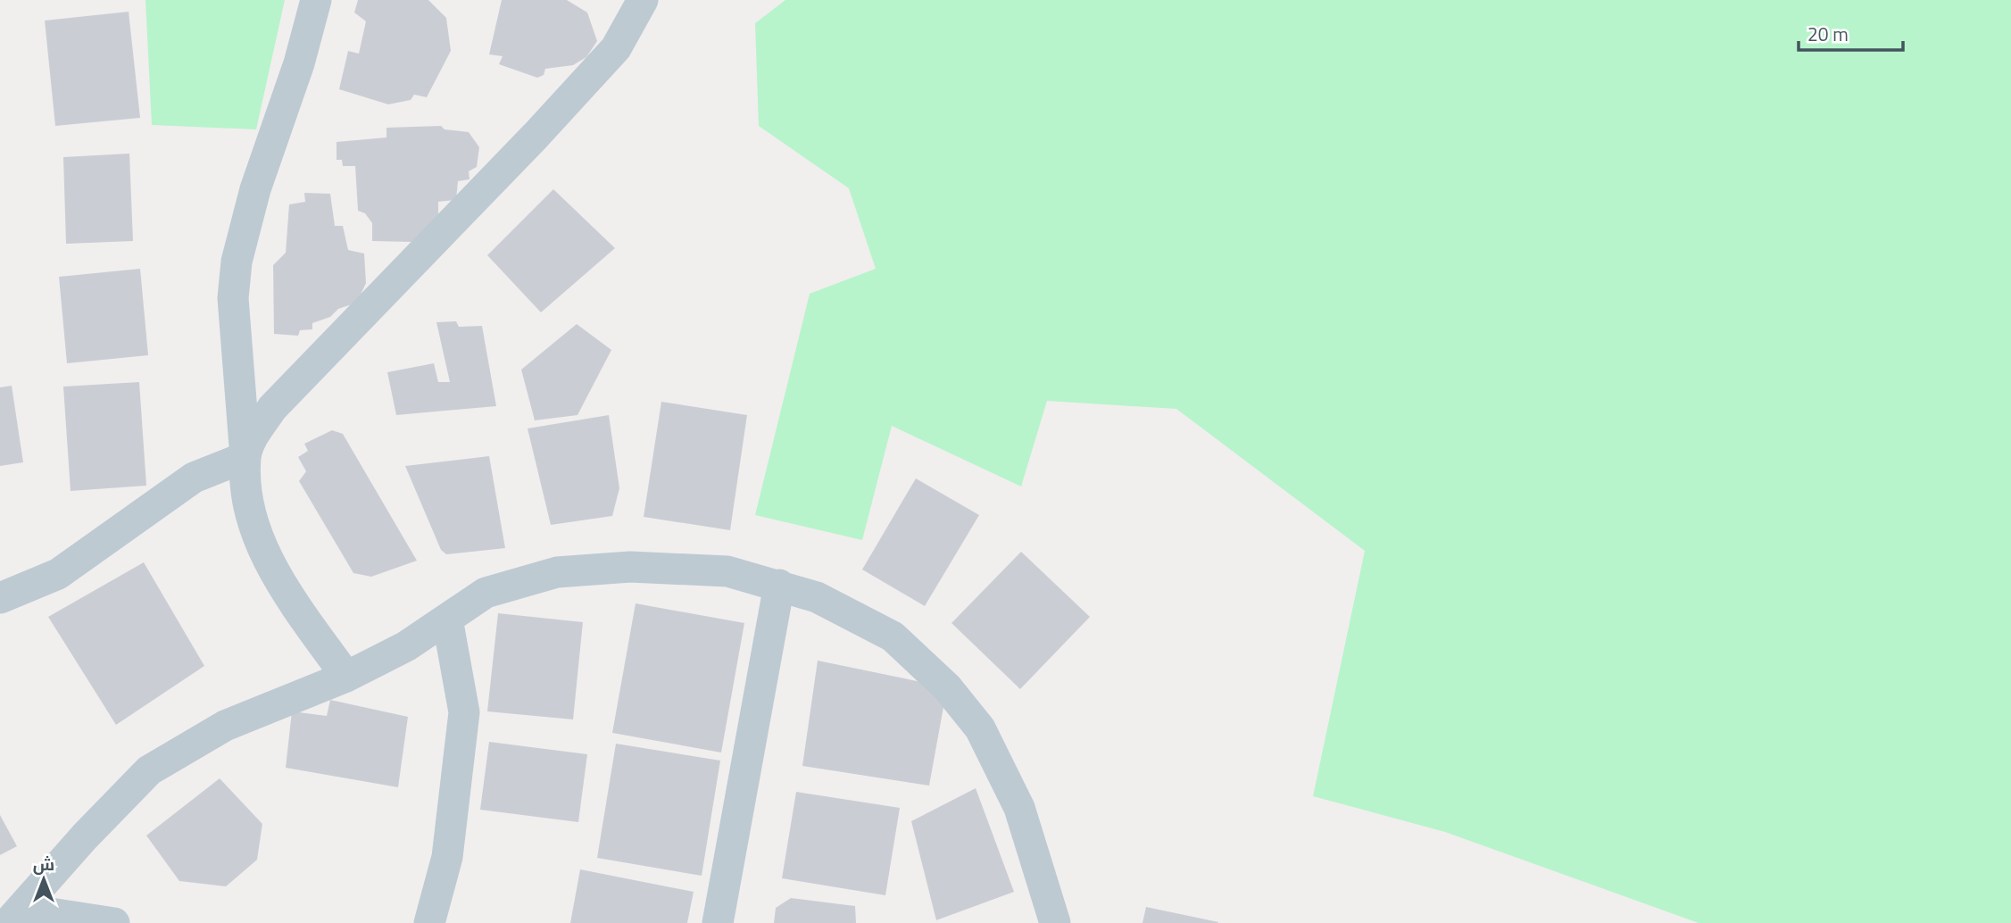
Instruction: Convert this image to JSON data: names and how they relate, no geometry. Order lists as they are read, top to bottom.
{
  "scale_bar": "20 m",
  "north": "top"
}
